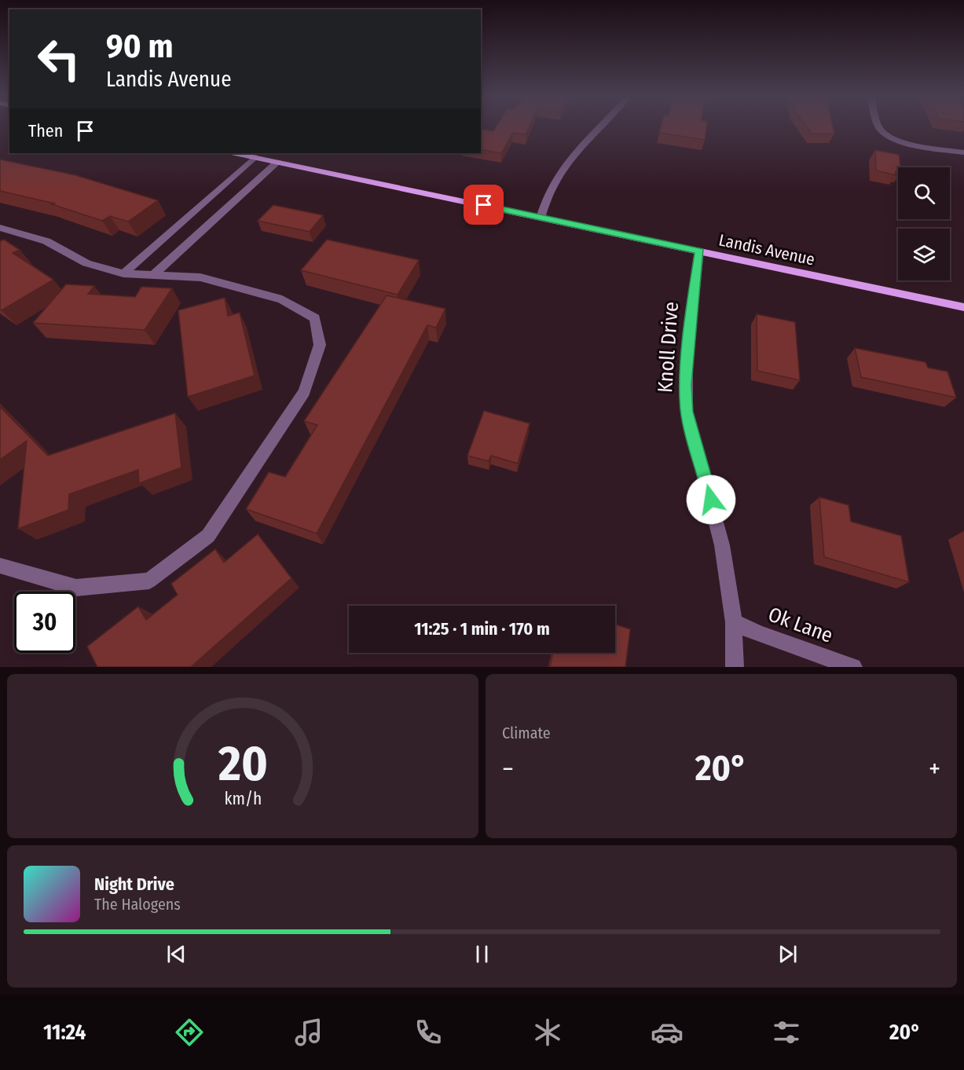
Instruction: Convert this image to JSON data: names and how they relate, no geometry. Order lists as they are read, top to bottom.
{
  "streets": {
    "main road": ["Landis Avenue"],
    "street": ["Knoll Drive", "Ok Lane"]
  },
  "crossings": [
    ["Landis Avenue", "Knoll Drive"],
    ["Knoll Drive", "Ok Lane"]
  ],
  "page": {
    "turn": ["90 m", "Landis Avenue"],
    "then": "Then",
    "limit": "30",
    "trip": "11:25 · 1 min · 170 m",
    "tile": "Climate",
    "heat": ["−", "20°", "+"],
    "song": ["Night Drive", "The Halogens"],
    "tabs": ["11:24", "20°"],
    "gauge": ["20", "km/h"]
  }
}
